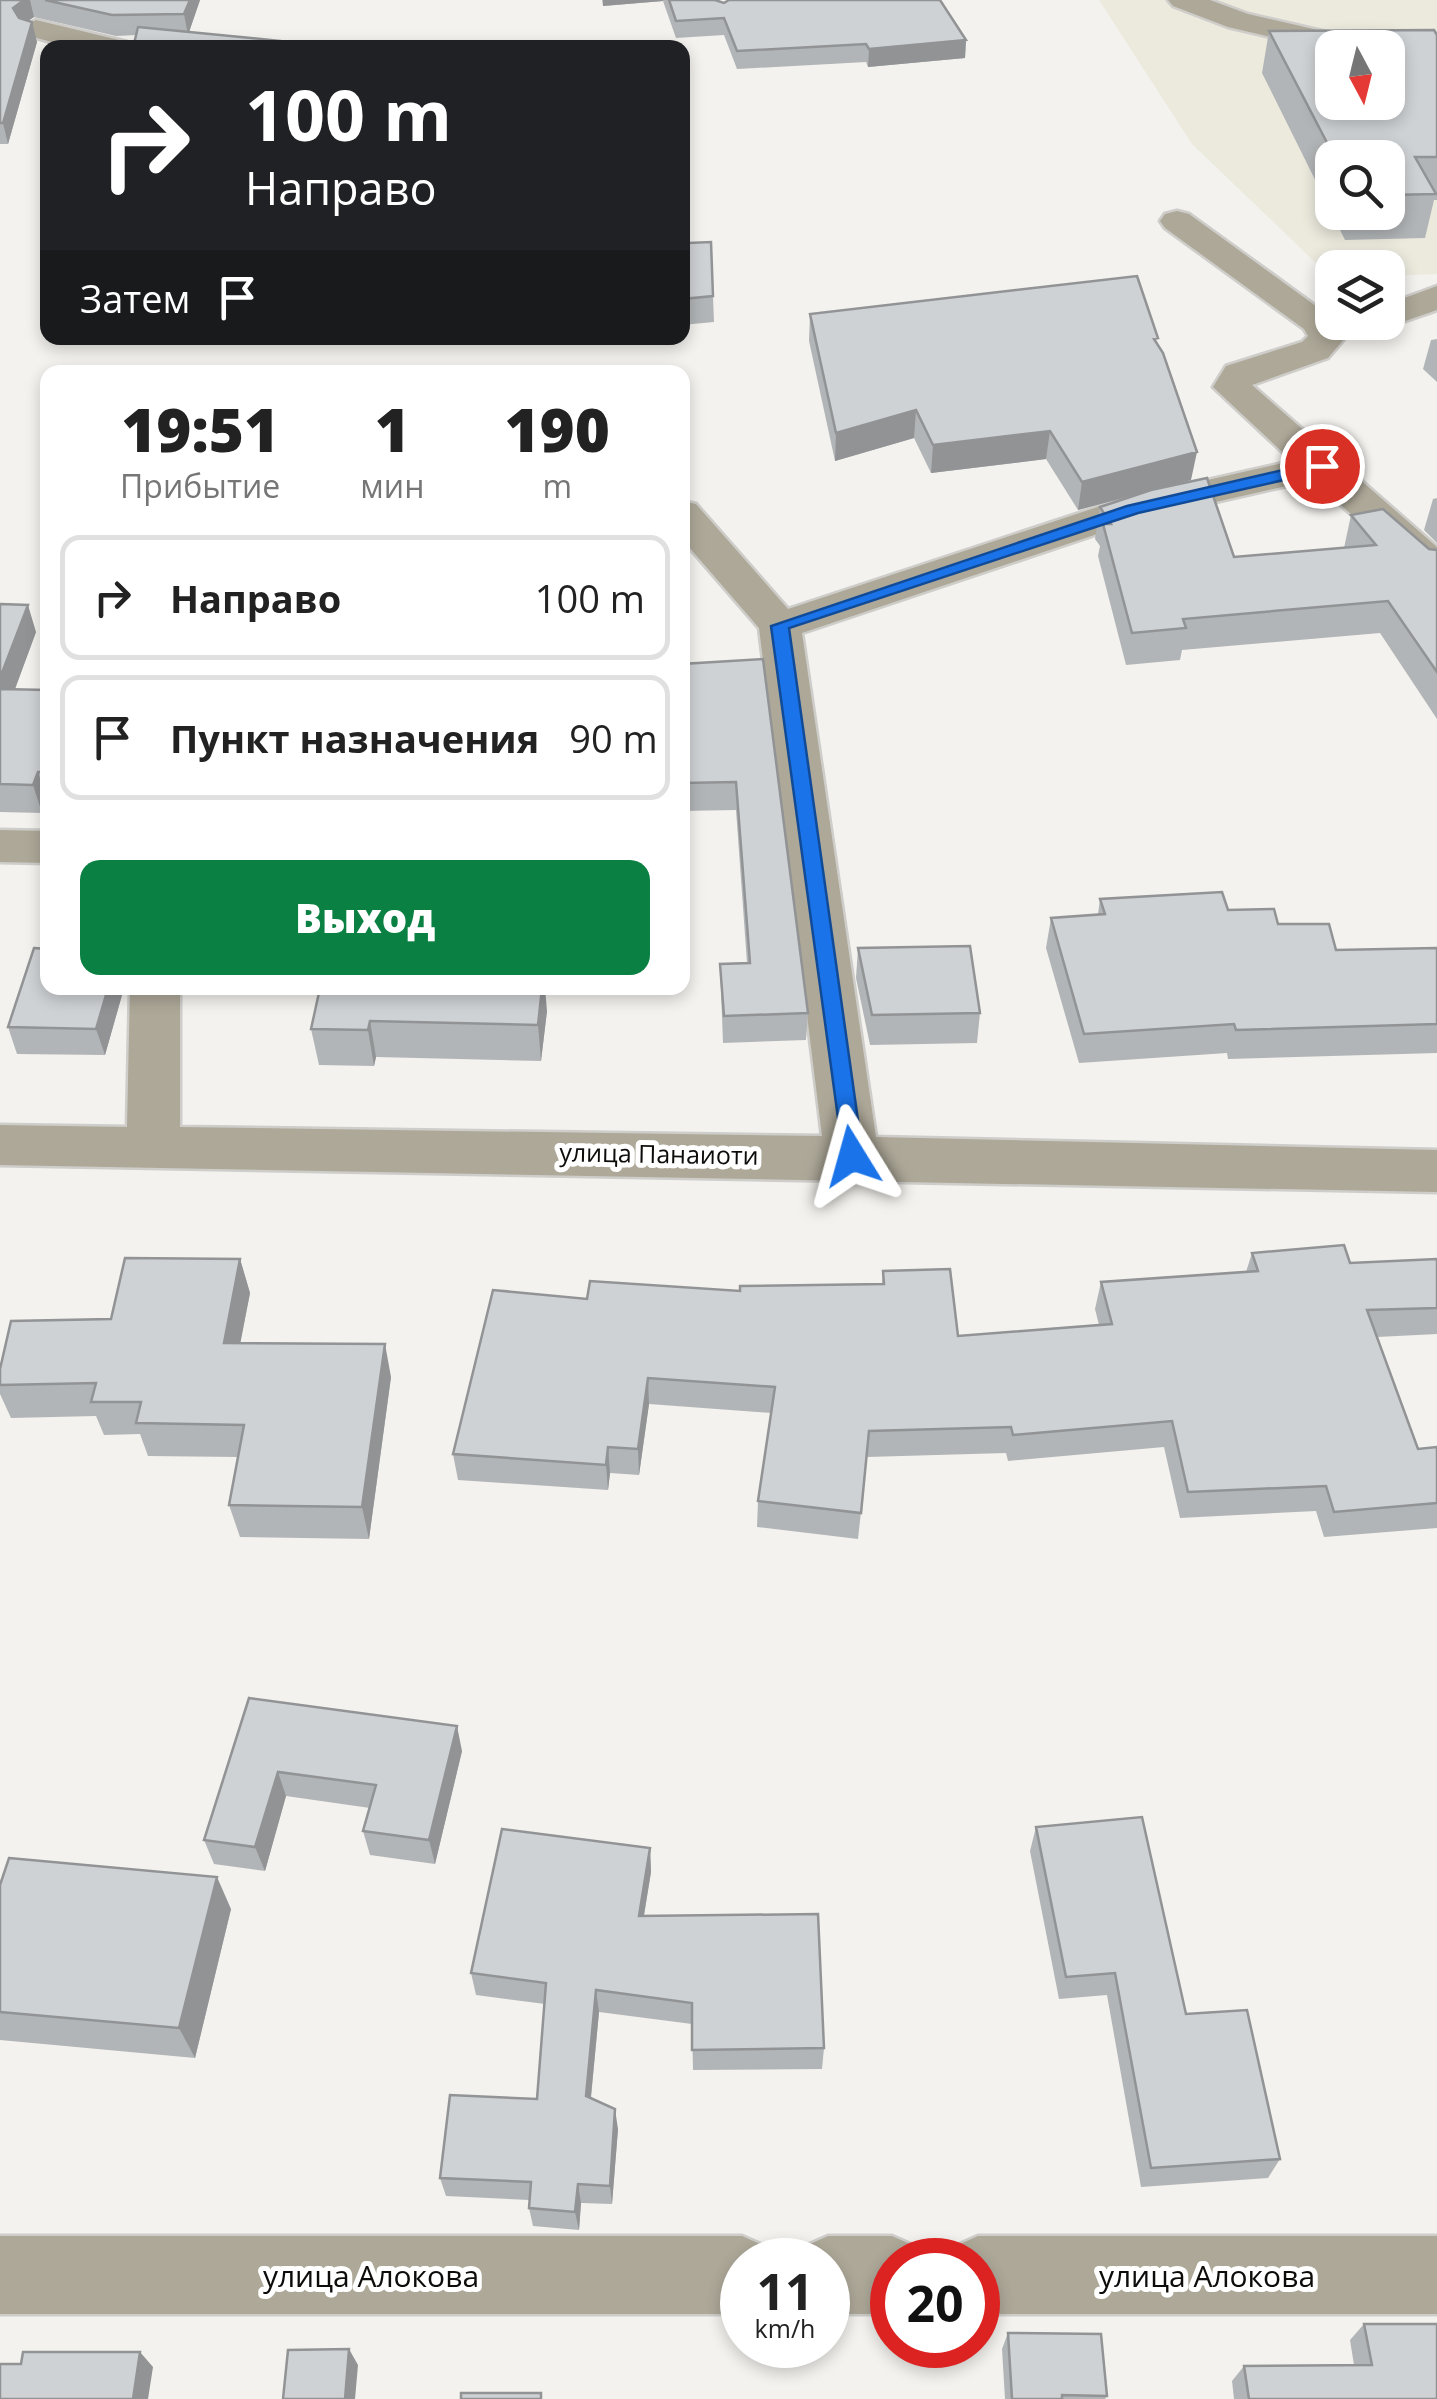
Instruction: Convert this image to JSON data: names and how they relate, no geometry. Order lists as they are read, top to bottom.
{
  "streets": {
    "street": ["улица Панаиоти", "улица Алокова"]
  },
  "north": "bottom",
  "page": {
    "turn": ["100 m", "Направо"],
    "then": "Затем",
    "eta": [
      "19:51",
      "Прибытие",
      "1",
      "мин",
      "190",
      "m"
    ],
    "list": [
      {
        "name": "Направо",
        "value": "100 m"
      },
      {
        "name": "Пункт назначения",
        "value": "90 m"
      }
    ],
    "buttons": "Выход",
    "speed": "11 km/h",
    "limit": "20"
  }
}
